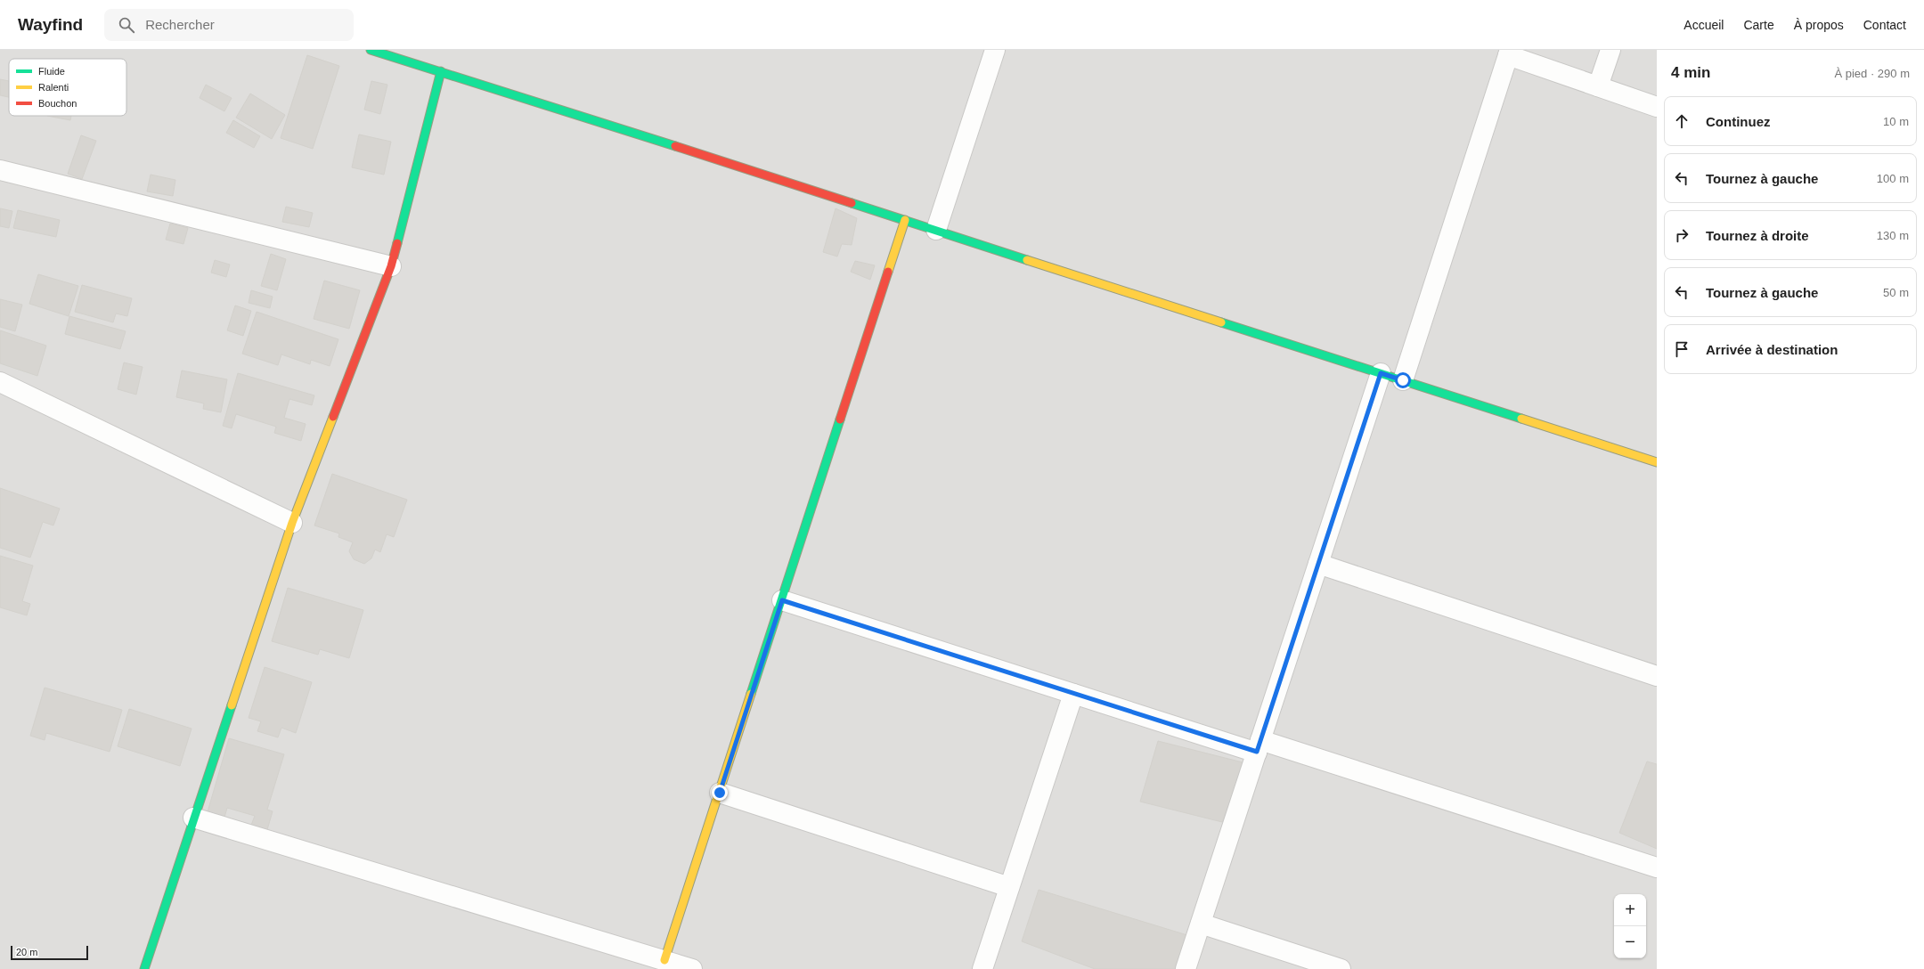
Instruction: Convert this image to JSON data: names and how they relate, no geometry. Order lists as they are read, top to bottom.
{
  "legend": ["Fluide", "Ralenti", "Bouchon"],
  "scale_bar": "20 m",
  "page": {
    "header": "Wayfind",
    "search": "Rechercher",
    "nav": [
      "Accueil",
      "Carte",
      "À propos",
      "Contact"
    ],
    "heading": ["4 min", "À pied · 290 m"],
    "list": [
      ["Continuez", "10 m"],
      ["Tournez à gauche", "100 m"],
      ["Tournez à droite", "130 m"],
      ["Tournez à gauche", "50 m"],
      "Arrivée à destination"
    ],
    "map_buttons": ["+", "−"],
    "scale": "20 m"
  }
}
